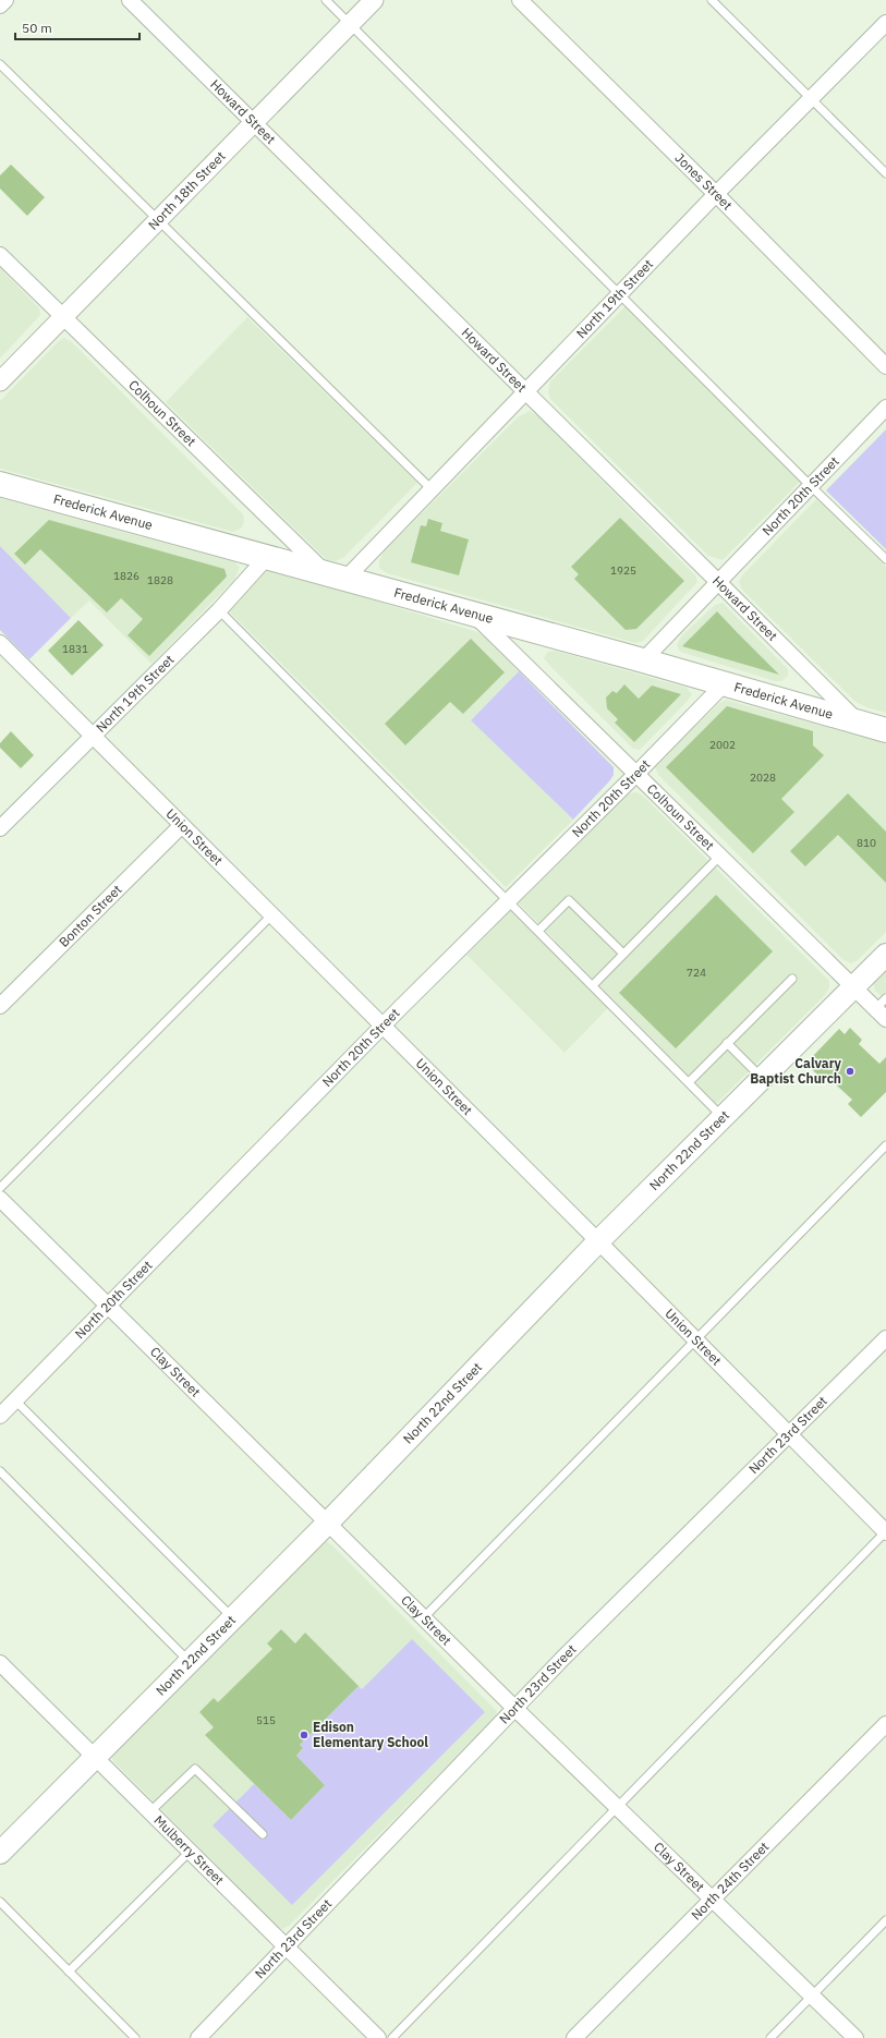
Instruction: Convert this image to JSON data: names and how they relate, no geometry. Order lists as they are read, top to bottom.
{
  "streets": {
    "main road": ["Frederick Avenue", "North 22nd Street"],
    "street": [
      "Howard Street",
      "Jones Street",
      "North 18th Street",
      "North 19th Street",
      "Colhoun Street",
      "North 20th Street",
      "Union Street",
      "Bonton Street",
      "Clay Street",
      "North 23rd Street",
      "Mulberry Street",
      "North 24th Street"
    ]
  },
  "crossings": [
    ["Howard Street", "North 18th Street"],
    ["Howard Street", "North 19th Street"],
    ["Howard Street", "North 20th Street"],
    ["Howard Street", "Frederick Avenue"],
    ["Jones Street", "North 19th Street"],
    ["North 18th Street", "Colhoun Street"],
    ["North 19th Street", "Colhoun Street"],
    ["North 19th Street", "Frederick Avenue"],
    ["North 19th Street", "Union Street"],
    ["Colhoun Street", "North 20th Street"],
    ["Colhoun Street", "Frederick Avenue"],
    ["Colhoun Street", "North 22nd Street"],
    ["North 20th Street", "Frederick Avenue"],
    ["North 20th Street", "Union Street"],
    ["North 20th Street", "Clay Street"],
    ["Union Street", "Bonton Street"],
    ["Union Street", "North 22nd Street"],
    ["Union Street", "North 23rd Street"],
    ["North 22nd Street", "Clay Street"],
    ["North 22nd Street", "Mulberry Street"],
    ["Clay Street", "North 23rd Street"],
    ["Clay Street", "North 24th Street"],
    ["North 23rd Street", "Mulberry Street"]
  ],
  "places": ["Calvary Baptist Church", "Edison Elementary School"],
  "house_numbers": [
    "1925",
    "1826",
    "1828",
    "1831",
    "2002",
    "2028",
    "810",
    "724",
    "515"
  ],
  "scale_bar": "50 m"
}
